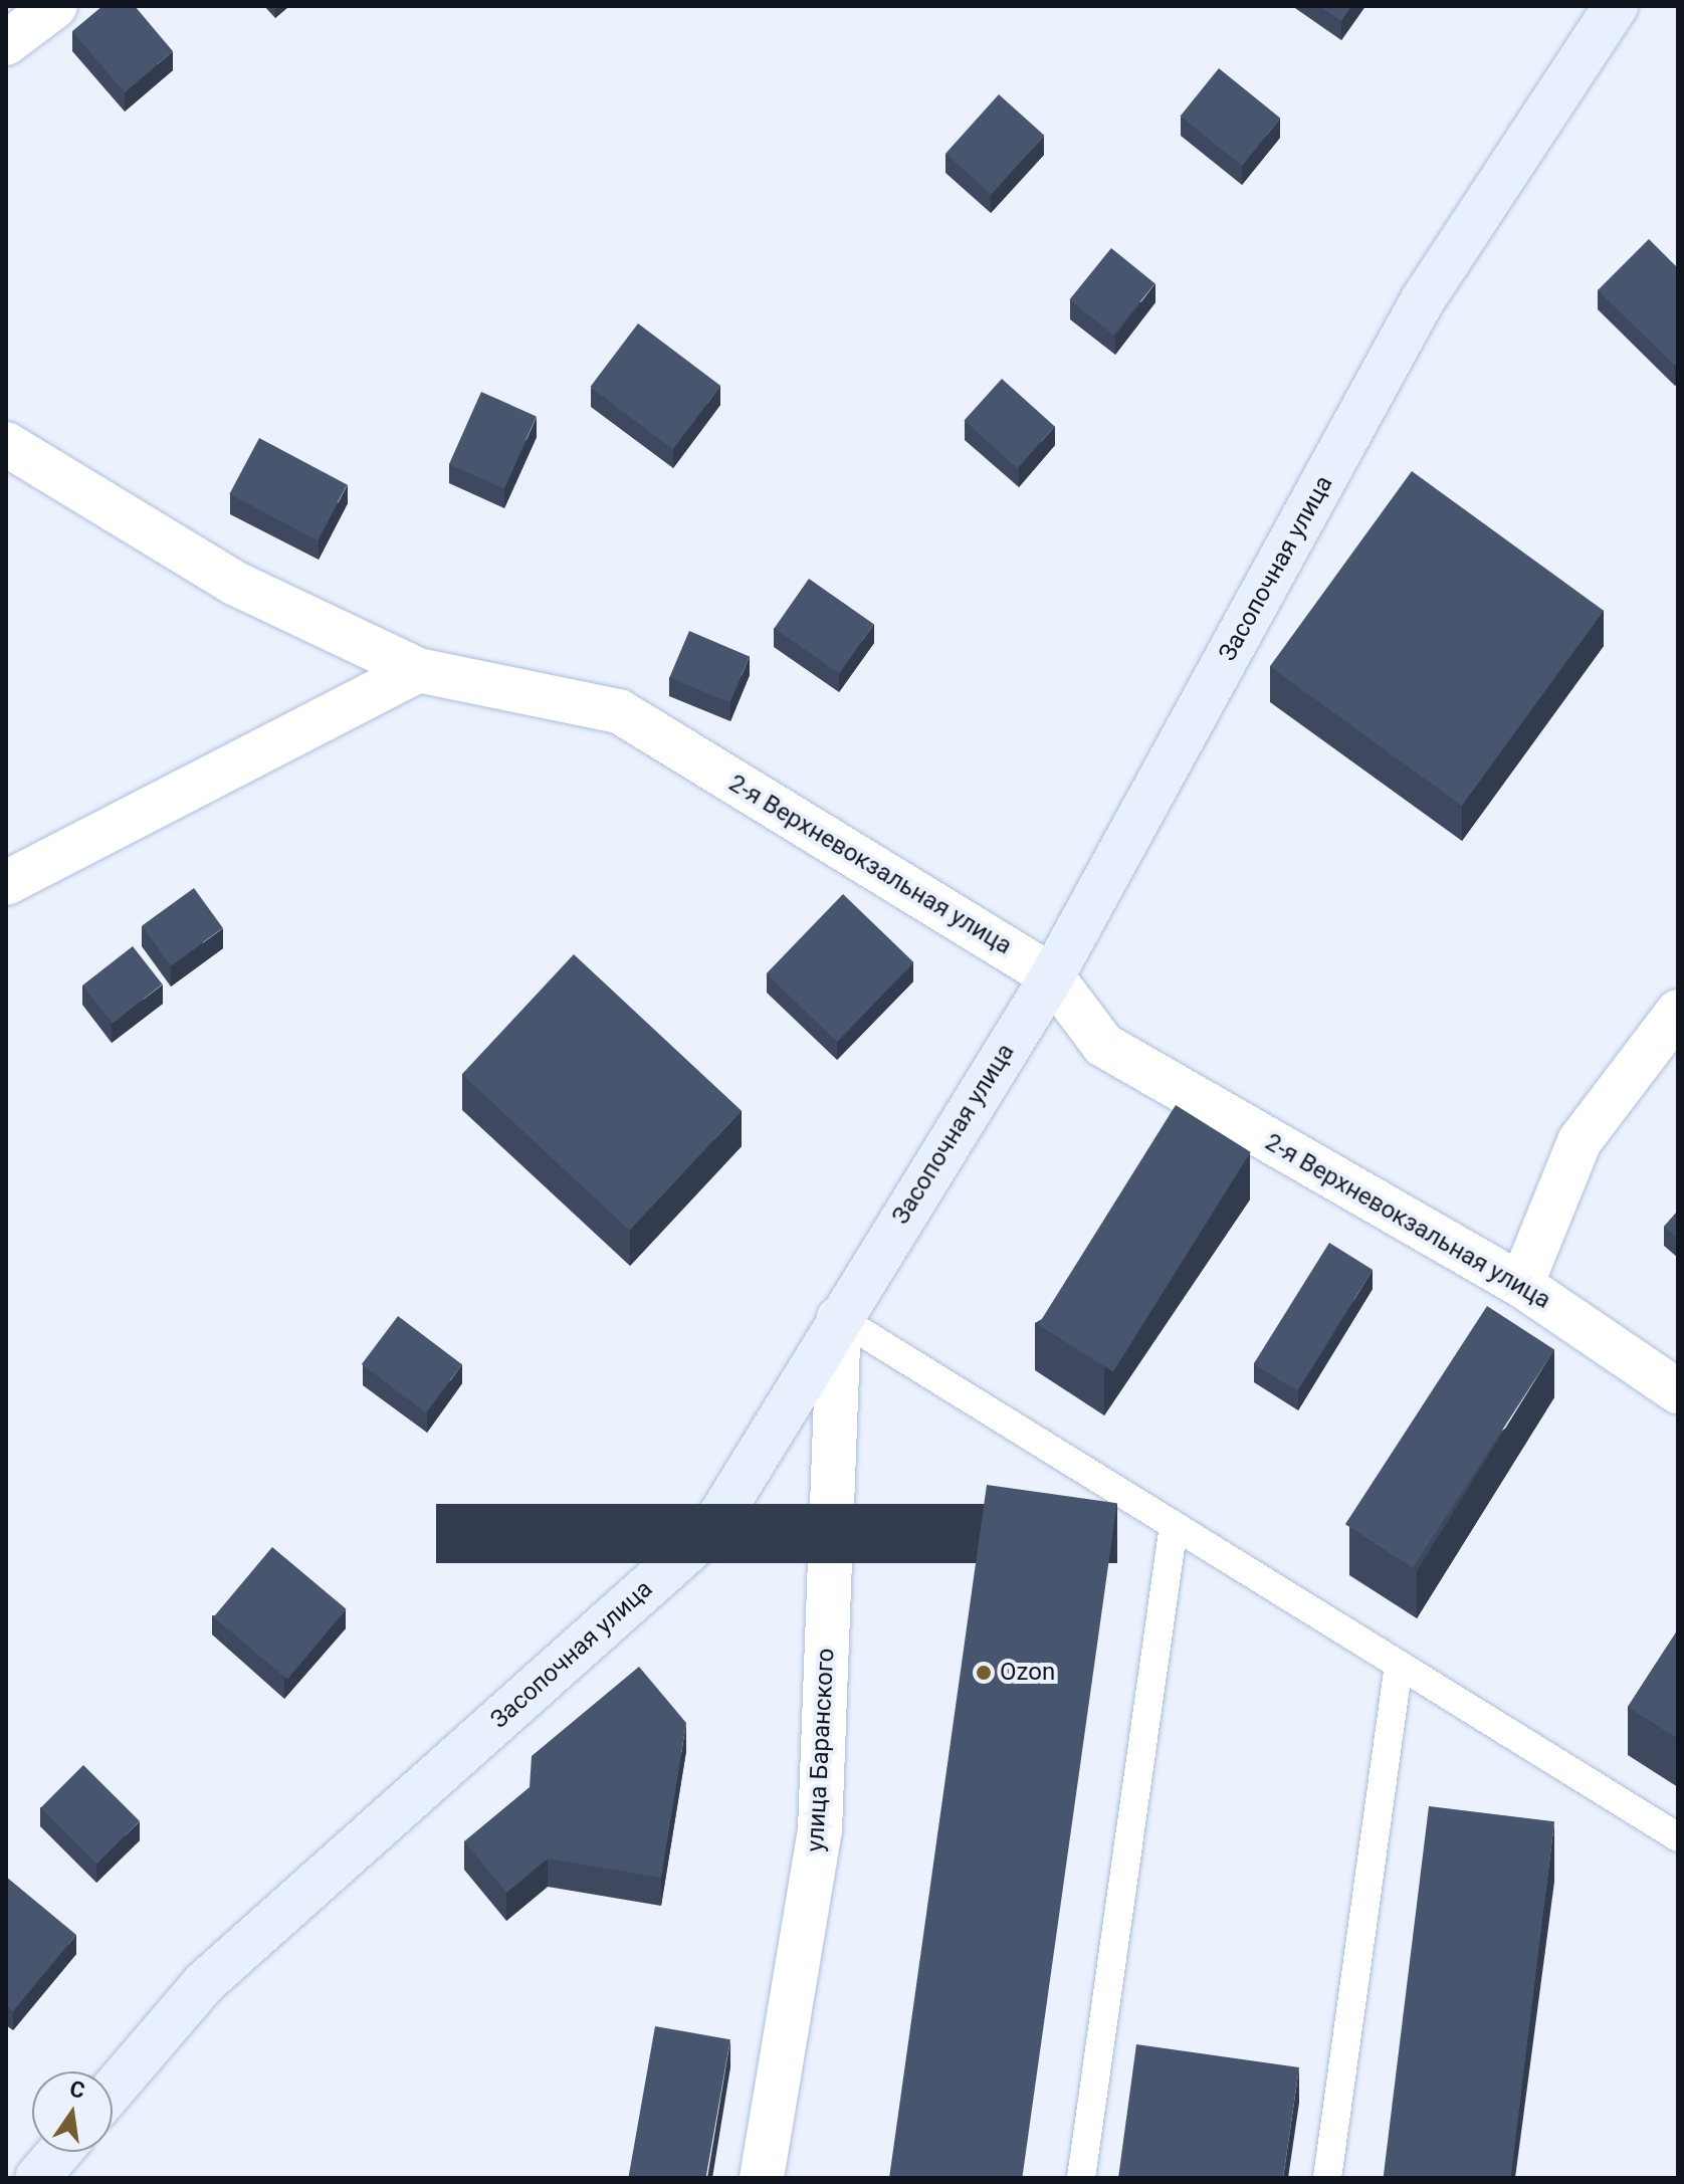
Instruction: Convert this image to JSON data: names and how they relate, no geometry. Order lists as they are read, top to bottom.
{
  "streets": {
    "street": ["Засопочная улица", "2-я Верхневокзальная улица", "улица Баранского"]
  },
  "crossings": [
    ["Засопочная улица", "2-я Верхневокзальная улица"],
    ["Засопочная улица", "улица Баранского"]
  ],
  "places": ["Ozon"],
  "north": "top"
}
